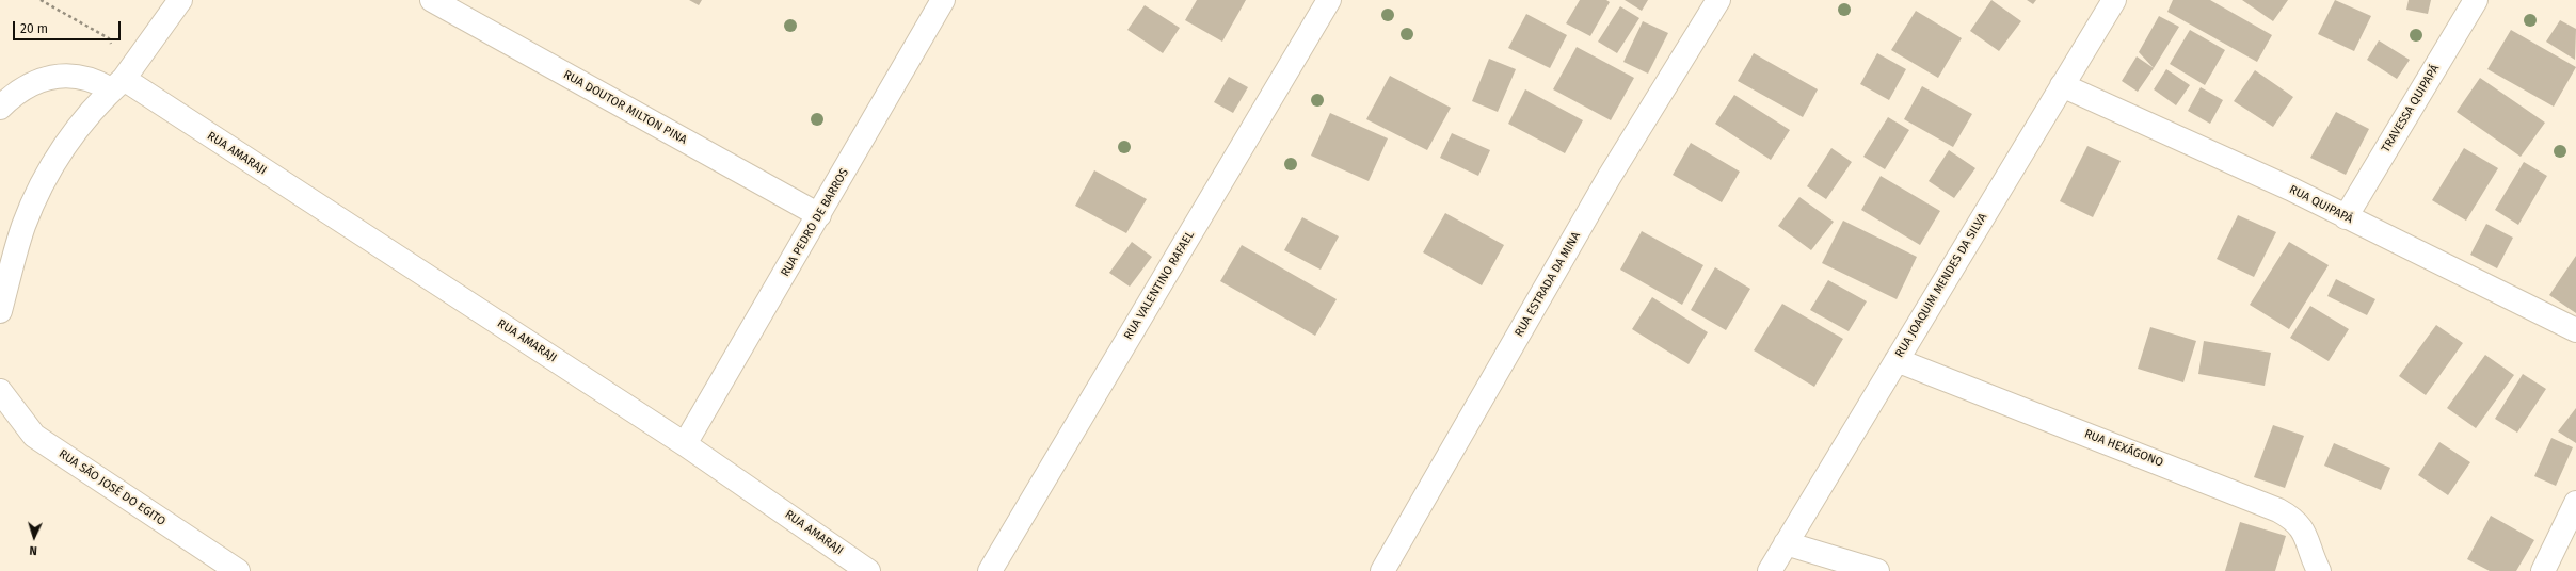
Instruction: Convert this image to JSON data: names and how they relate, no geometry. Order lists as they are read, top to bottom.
{
  "streets": {
    "street": [
      "RUA DOUTOR MILTON PINA",
      "TRAVESSA QUIPAPÁ",
      "RUA AMARAJI",
      "RUA QUIPAPÁ",
      "RUA PEDRO DE BARROS",
      "RUA ESTRADA DA MINA",
      "RUA VALENTINO RAFAEL",
      "RUA JOAQUIM MENDES DA SILVA",
      "RUA HEXÁGONO",
      "RUA SÃO JOSÉ DO EGITO"
    ]
  },
  "crossings": [
    ["RUA DOUTOR MILTON PINA", "RUA PEDRO DE BARROS"],
    ["TRAVESSA QUIPAPÁ", "RUA QUIPAPÁ"],
    ["RUA AMARAJI", "RUA PEDRO DE BARROS"],
    ["RUA QUIPAPÁ", "RUA JOAQUIM MENDES DA SILVA"],
    ["RUA JOAQUIM MENDES DA SILVA", "RUA HEXÁGONO"]
  ],
  "scale_bar": "20 m",
  "north": "bottom"
}
